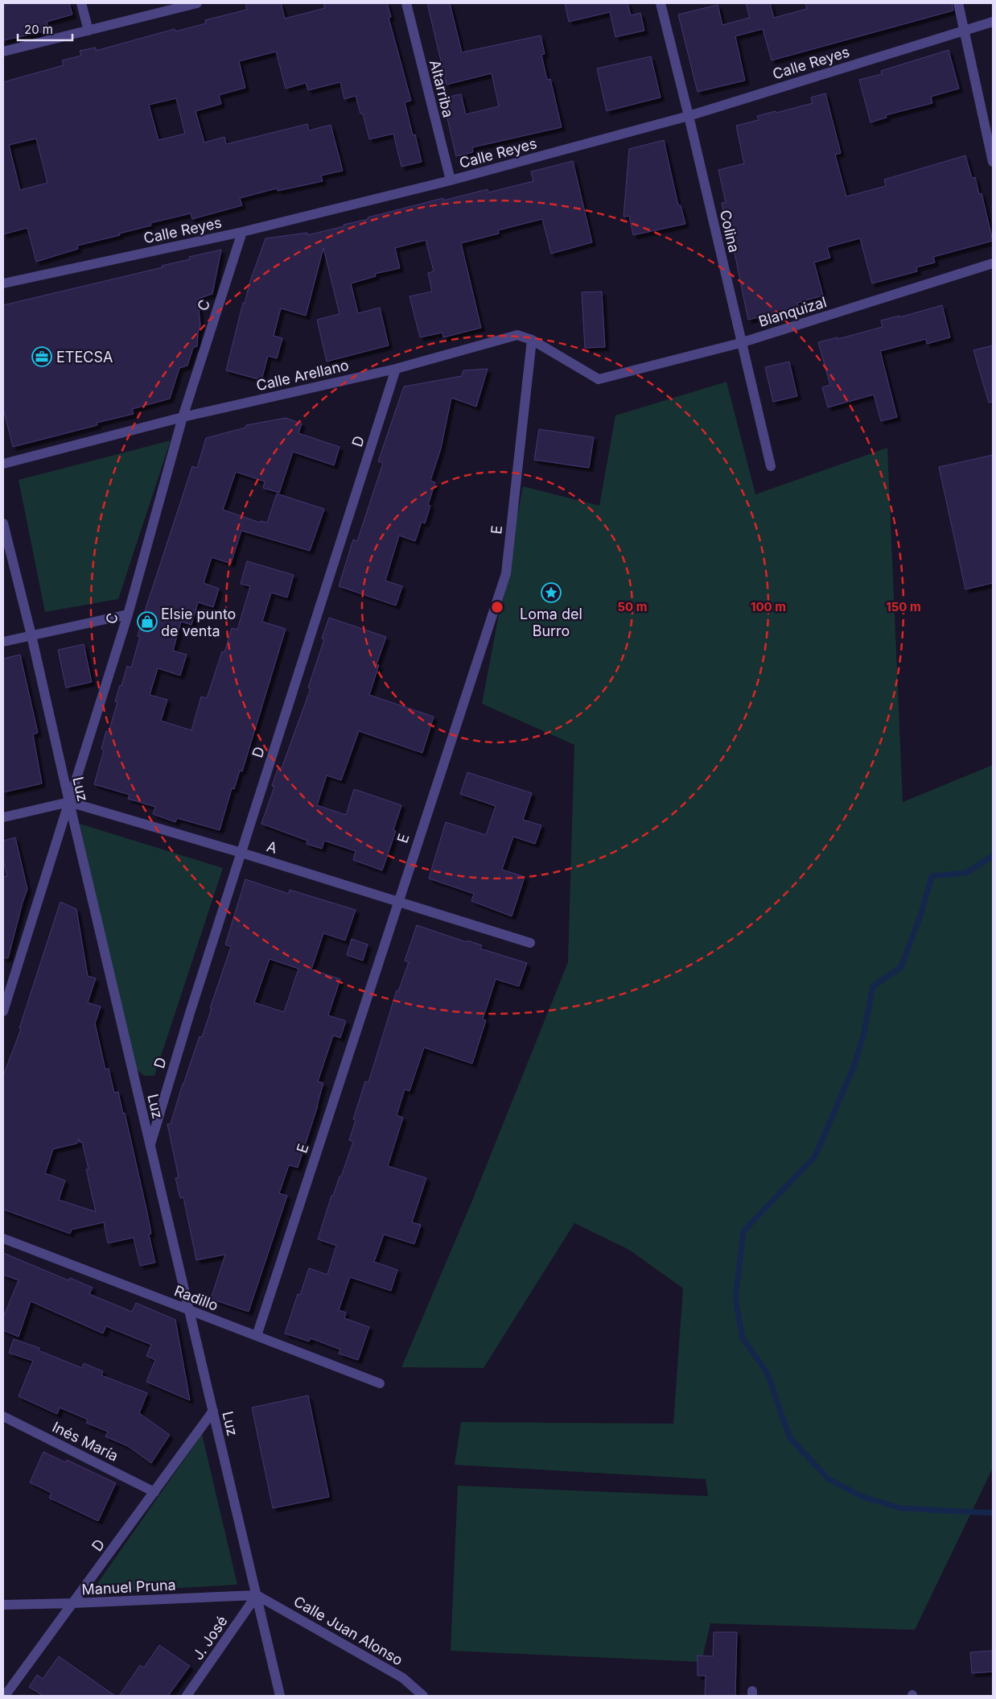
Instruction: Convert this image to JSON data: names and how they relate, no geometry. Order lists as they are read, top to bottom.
{
  "streets": {
    "street": [
      "Calle Reyes",
      "Altarriba",
      "Colina",
      "C",
      "Blanquizal",
      "Calle Arellano",
      "D",
      "E",
      "Luz",
      "A",
      "Radillo",
      "Inés María",
      "Manuel Pruna",
      "Calle Juan Alonso",
      "J. José"
    ]
  },
  "crossings": [
    ["Calle Reyes", "Altarriba"],
    ["Calle Reyes", "Colina"],
    ["Calle Reyes", "C"],
    ["Colina", "Blanquizal"],
    ["C", "Calle Arellano"],
    ["C", "Luz"],
    ["C", "A"],
    ["Blanquizal", "Calle Arellano"],
    ["Calle Arellano", "D"],
    ["Calle Arellano", "E"],
    ["D", "Luz"],
    ["D", "A"],
    ["D", "Inés María"],
    ["D", "Manuel Pruna"],
    ["E", "A"],
    ["E", "Radillo"],
    ["Luz", "A"],
    ["Luz", "Radillo"],
    ["Luz", "Manuel Pruna"],
    ["Luz", "Calle Juan Alonso"],
    ["Luz", "J. José"],
    ["Manuel Pruna", "Calle Juan Alonso"],
    ["Manuel Pruna", "J. José"],
    ["Calle Juan Alonso", "J. José"]
  ],
  "places": {
    "office": ["ETECSA"],
    "place": ["Loma del Burro"],
    "shop": ["Elsie punto de venta"]
  },
  "scale_bar": "20 m",
  "rings": ["50 m", "100 m", "150 m"]
}
